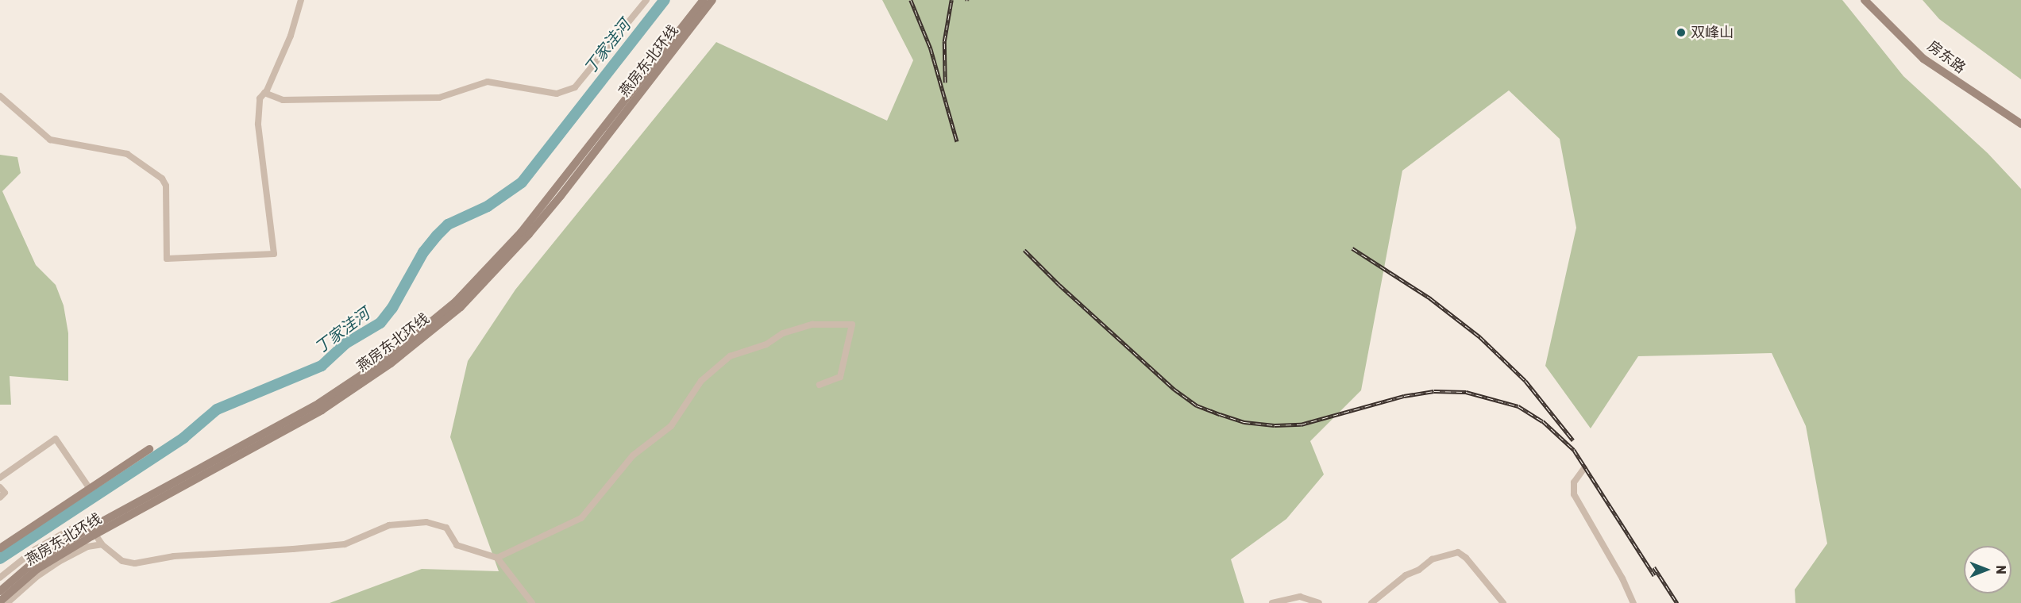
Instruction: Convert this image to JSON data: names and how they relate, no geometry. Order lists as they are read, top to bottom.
{
  "streets": {
    "main road": ["房东路", "燕房东北环线"]
  },
  "water": ["丁家洼河"],
  "places": ["双峰山"],
  "north": "right"
}
